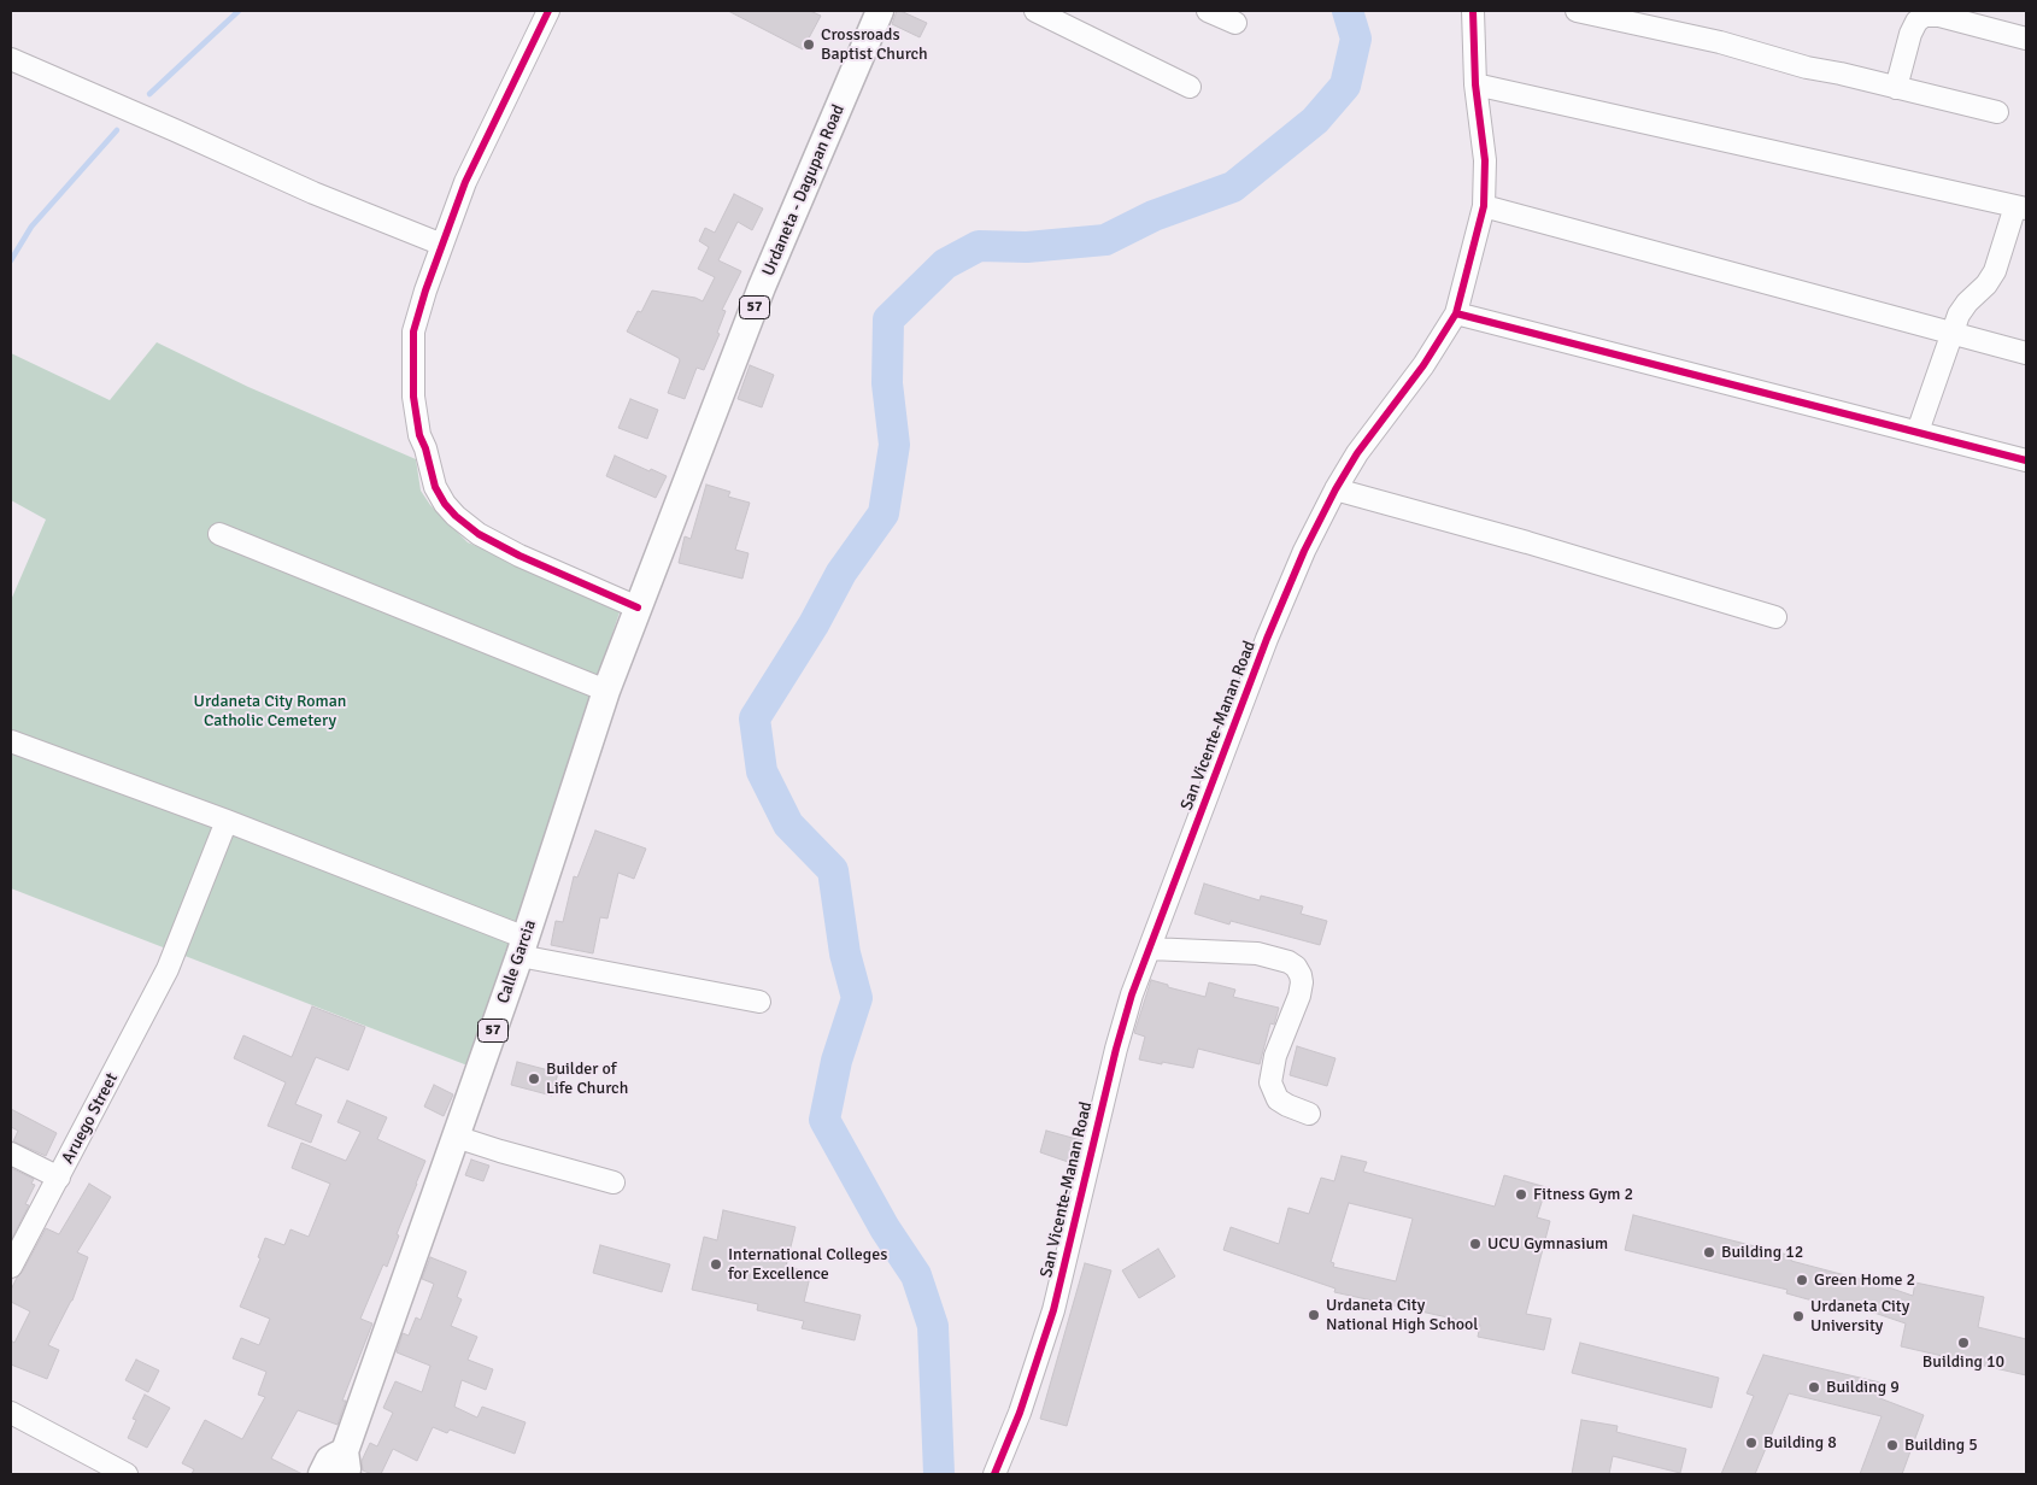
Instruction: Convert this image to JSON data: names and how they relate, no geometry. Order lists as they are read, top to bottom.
{
  "streets": {
    "main road": ["Urdaneta - Dagupan Road", "57", "Calle Garcia"],
    "street": ["San Vicente-Manan Road", "Aruego Street"]
  },
  "crossings": [
    ["Urdaneta - Dagupan Road", "Calle Garcia"]
  ],
  "parks": ["Urdaneta City Roman Catholic Cemetery"],
  "places": [
    "Crossroads Baptist Church",
    "Builder of Life Church",
    "Fitness Gym 2",
    "UCU Gymnasium",
    "Building 12",
    "International Colleges for Excellence",
    "Green Home 2",
    "Urdaneta City National High School",
    "Urdaneta City University",
    "Building 10",
    "Building 9",
    "Building 8",
    "Building 5"
  ]
}
